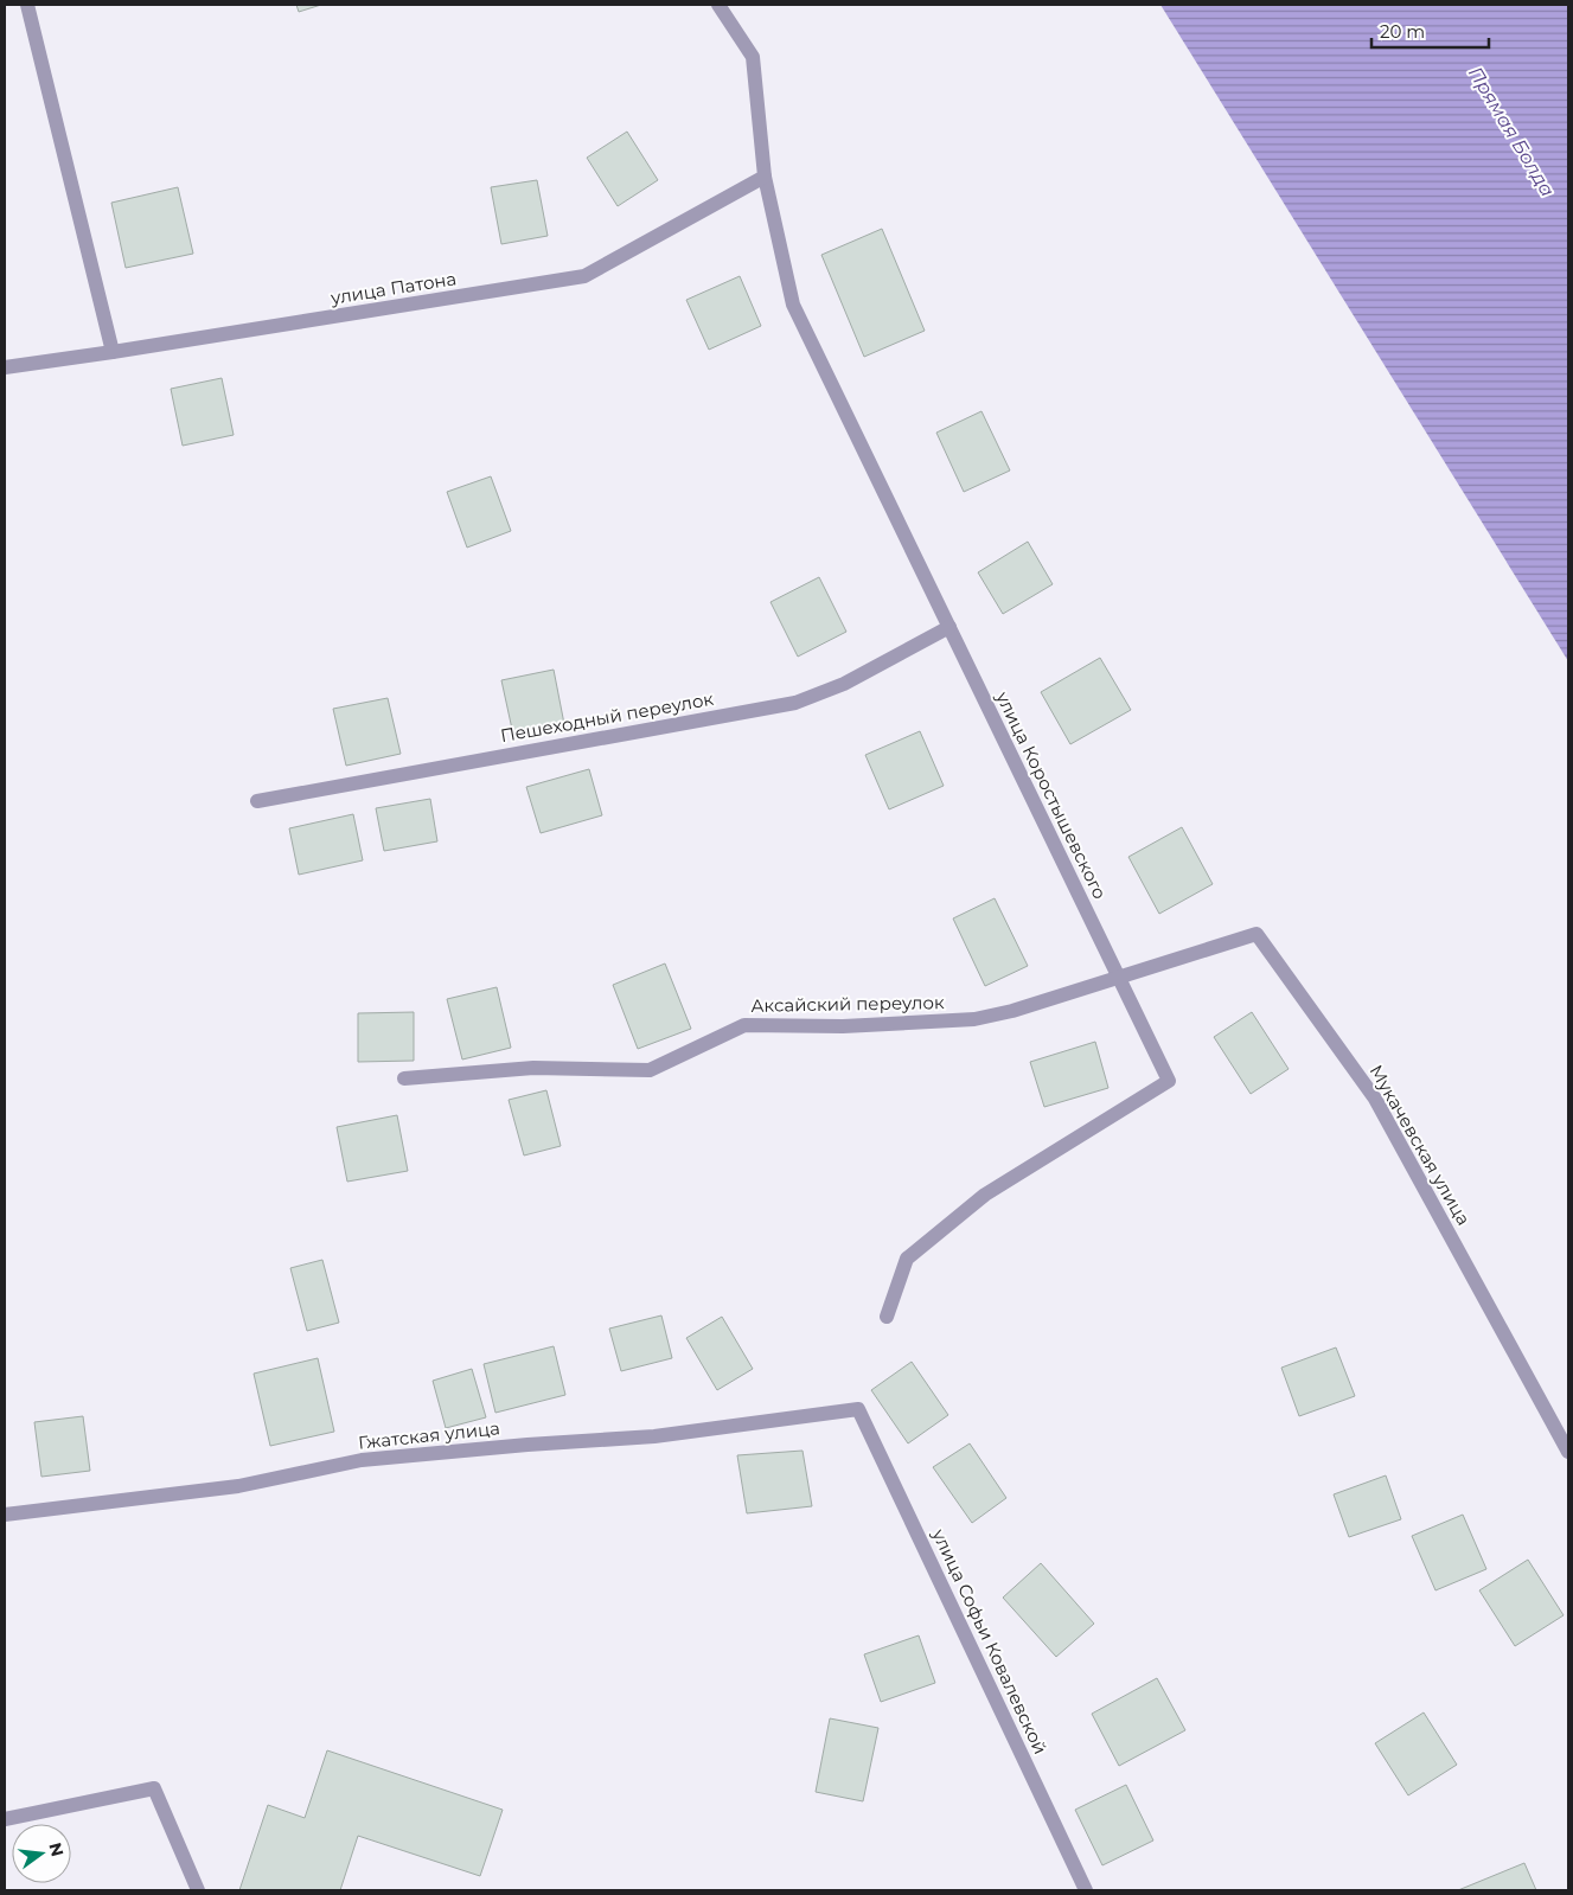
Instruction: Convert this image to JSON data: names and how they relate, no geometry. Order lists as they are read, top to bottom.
{
  "streets": {
    "street": [
      "улица Патона",
      "Пешеходный переулок",
      "улица Коростышевского",
      "Аксайский переулок",
      "Мукачевская улица",
      "Гжатская улица",
      "улица Софьи Ковалевской"
    ]
  },
  "crossings": [
    ["улица Патона", "улица Коростышевского"],
    ["Пешеходный переулок", "улица Коростышевского"],
    ["улица Коростышевского", "Аксайский переулок"],
    ["улица Коростышевского", "Мукачевская улица"],
    ["Аксайский переулок", "Мукачевская улица"],
    ["Гжатская улица", "улица Софьи Ковалевской"]
  ],
  "water": ["Прямая Болда"],
  "scale_bar": "20 m",
  "north": "right"
}
